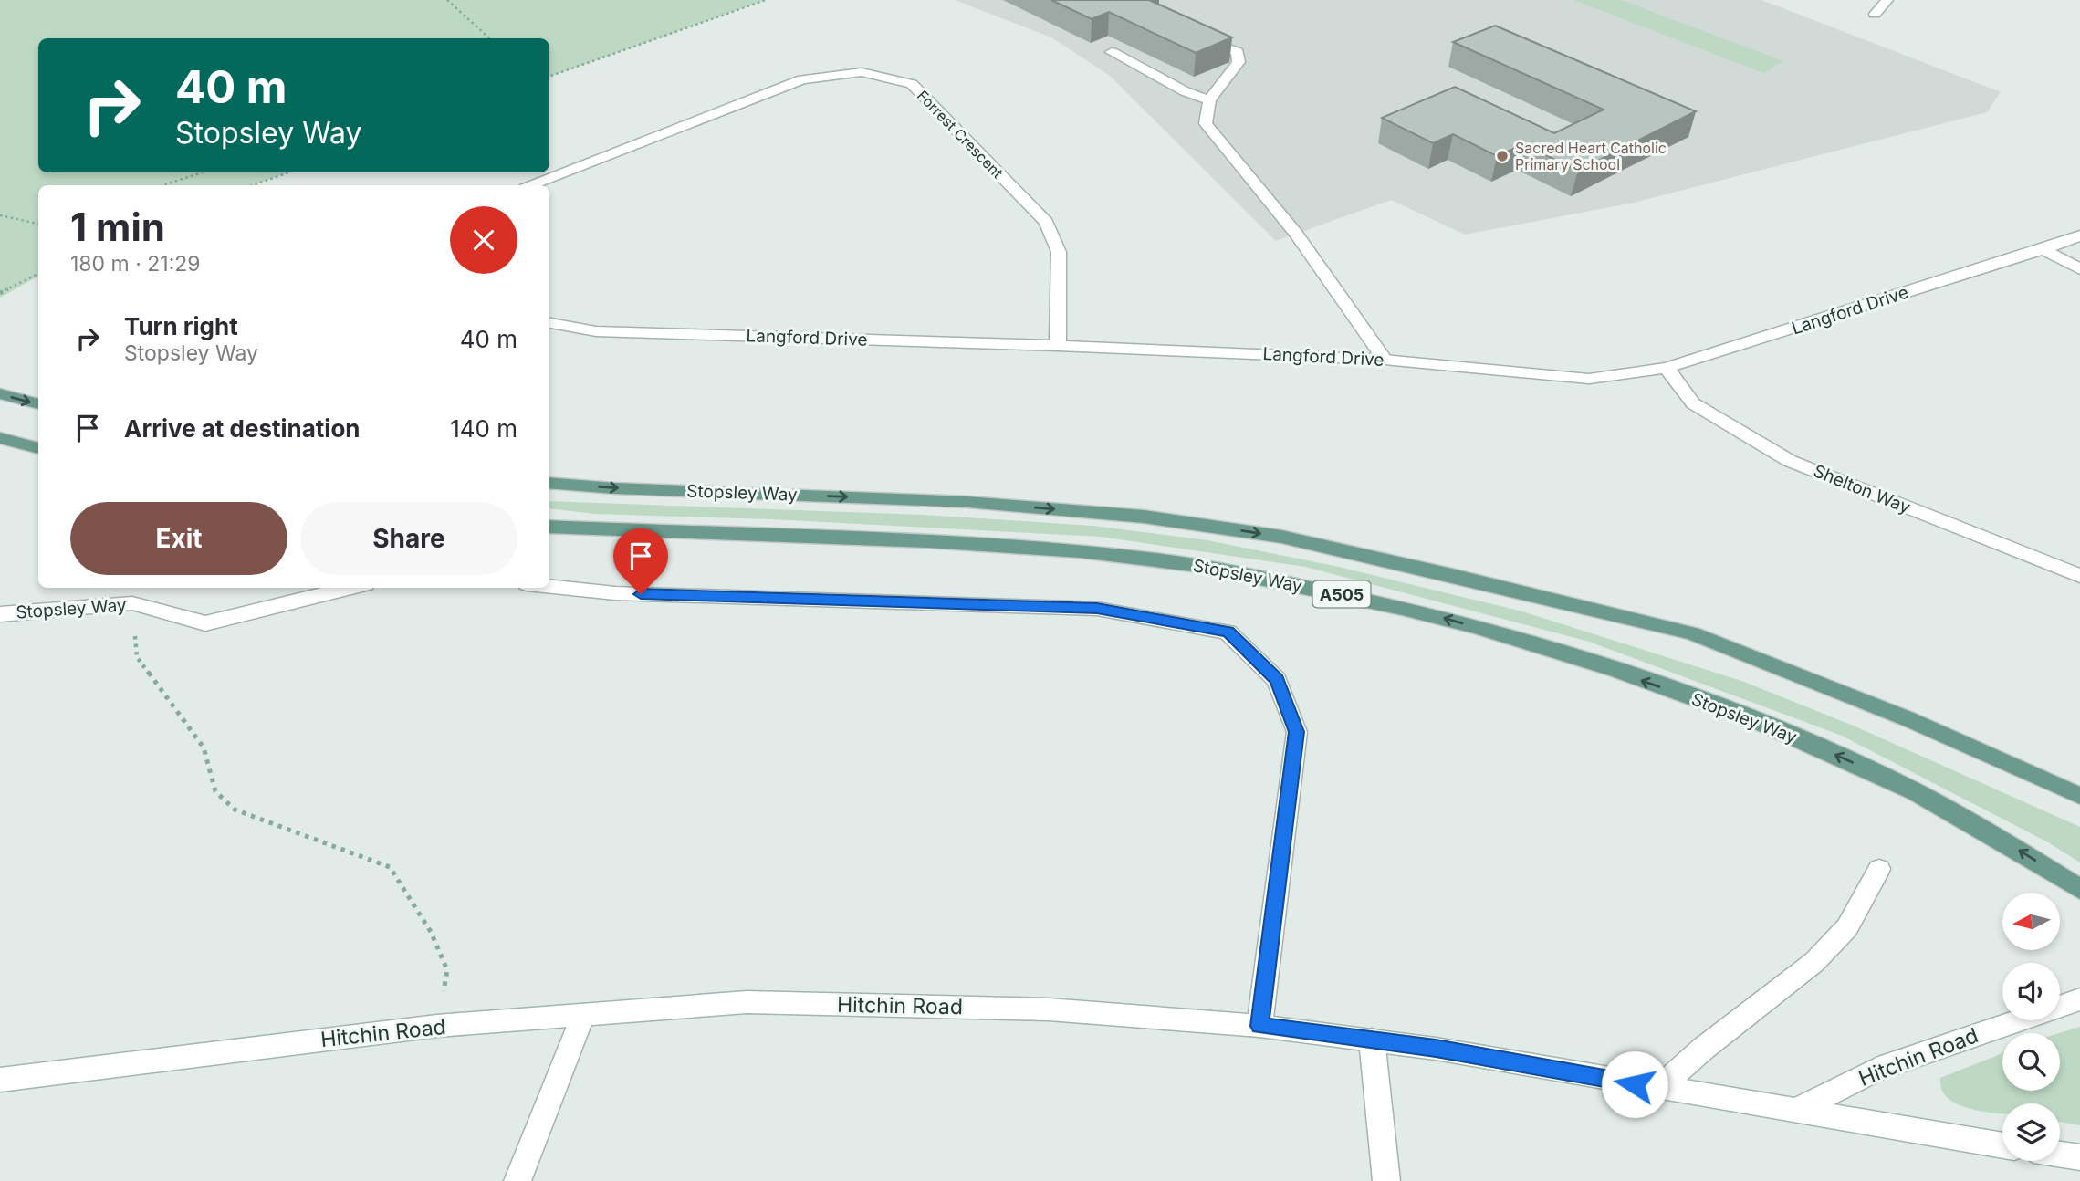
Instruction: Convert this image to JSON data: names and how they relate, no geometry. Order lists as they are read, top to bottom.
{
  "streets": {
    "main road": ["Stopsley Way", "A505"],
    "street": [
      "Forrest Crescent",
      "Langford Drive",
      "Shelton Way",
      "Hitchin Road"
    ]
  },
  "crossings": [
    ["Forrest Crescent", "Langford Drive"],
    ["Langford Drive", "Shelton Way"]
  ],
  "places": ["Sacred Heart Catholic Primary School"],
  "north": "left",
  "page": {
    "turn": ["40 m", "Stopsley Way"],
    "heading": ["1 min", "180 m · 21:29"],
    "list": [
      {
        "name": "Turn right",
        "note": "Stopsley Way",
        "value": "40 m"
      },
      {
        "name": "Arrive at destination",
        "value": "140 m"
      }
    ],
    "buttons": ["Exit", "Share"]
  }
}
